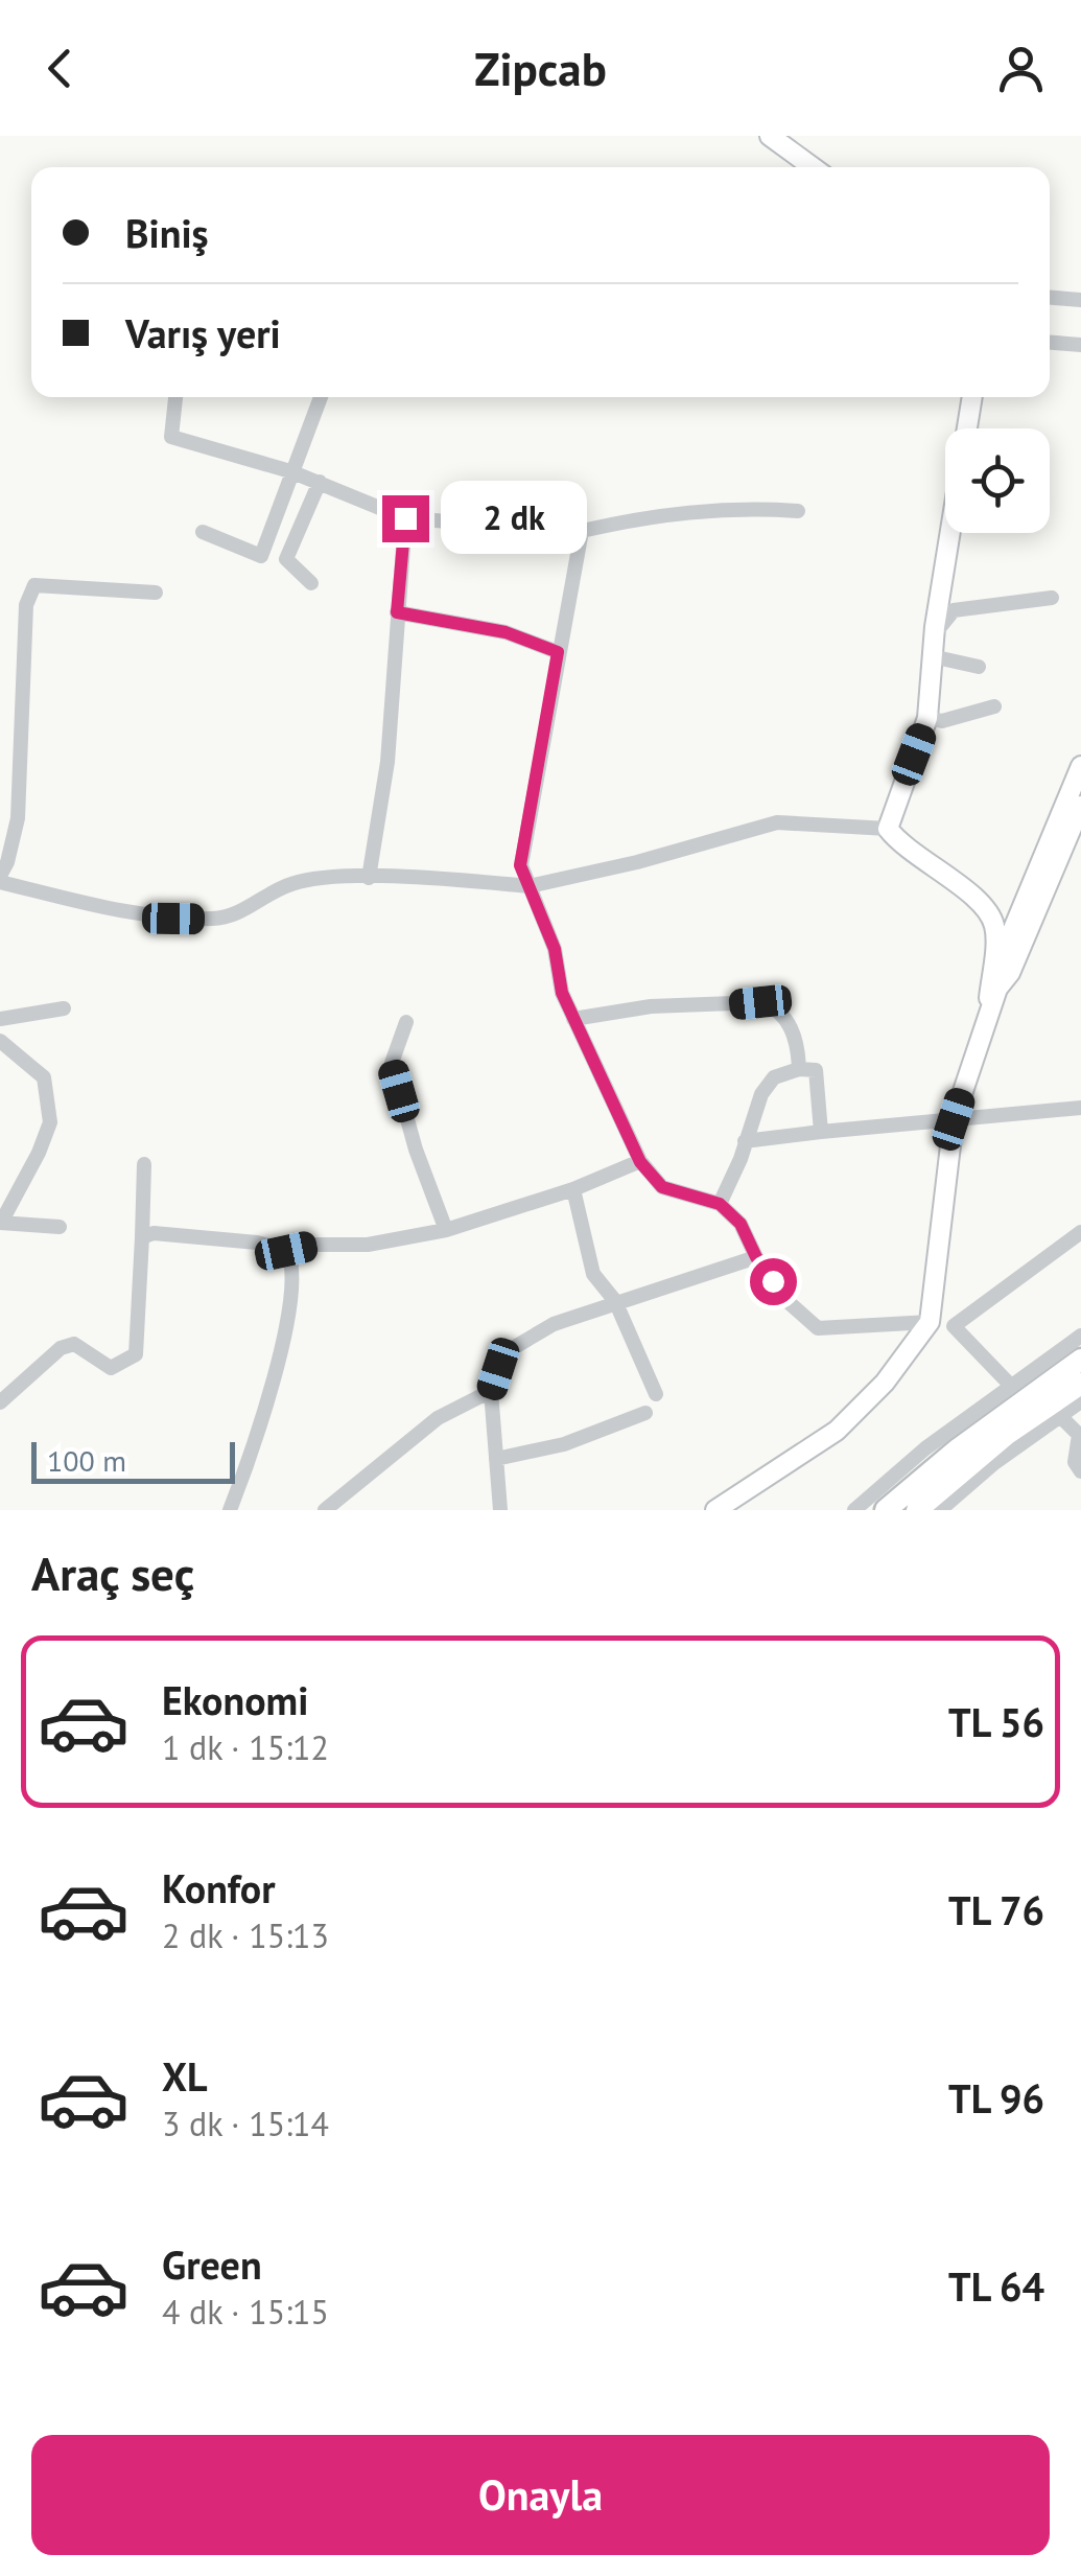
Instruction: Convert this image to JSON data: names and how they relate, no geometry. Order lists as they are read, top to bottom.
{
  "scale_bar": "100 m",
  "page": {
    "header": "Zipcab",
    "banner": ["Biniş", "Varış yeri"],
    "bubble": "2 dk",
    "scale": "100 m",
    "heading": "Araç seç",
    "list": [
      {
        "name": "Ekonomi",
        "note": "1 dk · 15:12",
        "value": "TL 56"
      },
      {
        "name": "Konfor",
        "note": "2 dk · 15:13",
        "value": "TL 76"
      },
      {
        "name": "XL",
        "note": "3 dk · 15:14",
        "value": "TL 96"
      },
      {
        "name": "Green",
        "note": "4 dk · 15:15",
        "value": "TL 64"
      }
    ],
    "buttons": "Onayla"
  }
}
